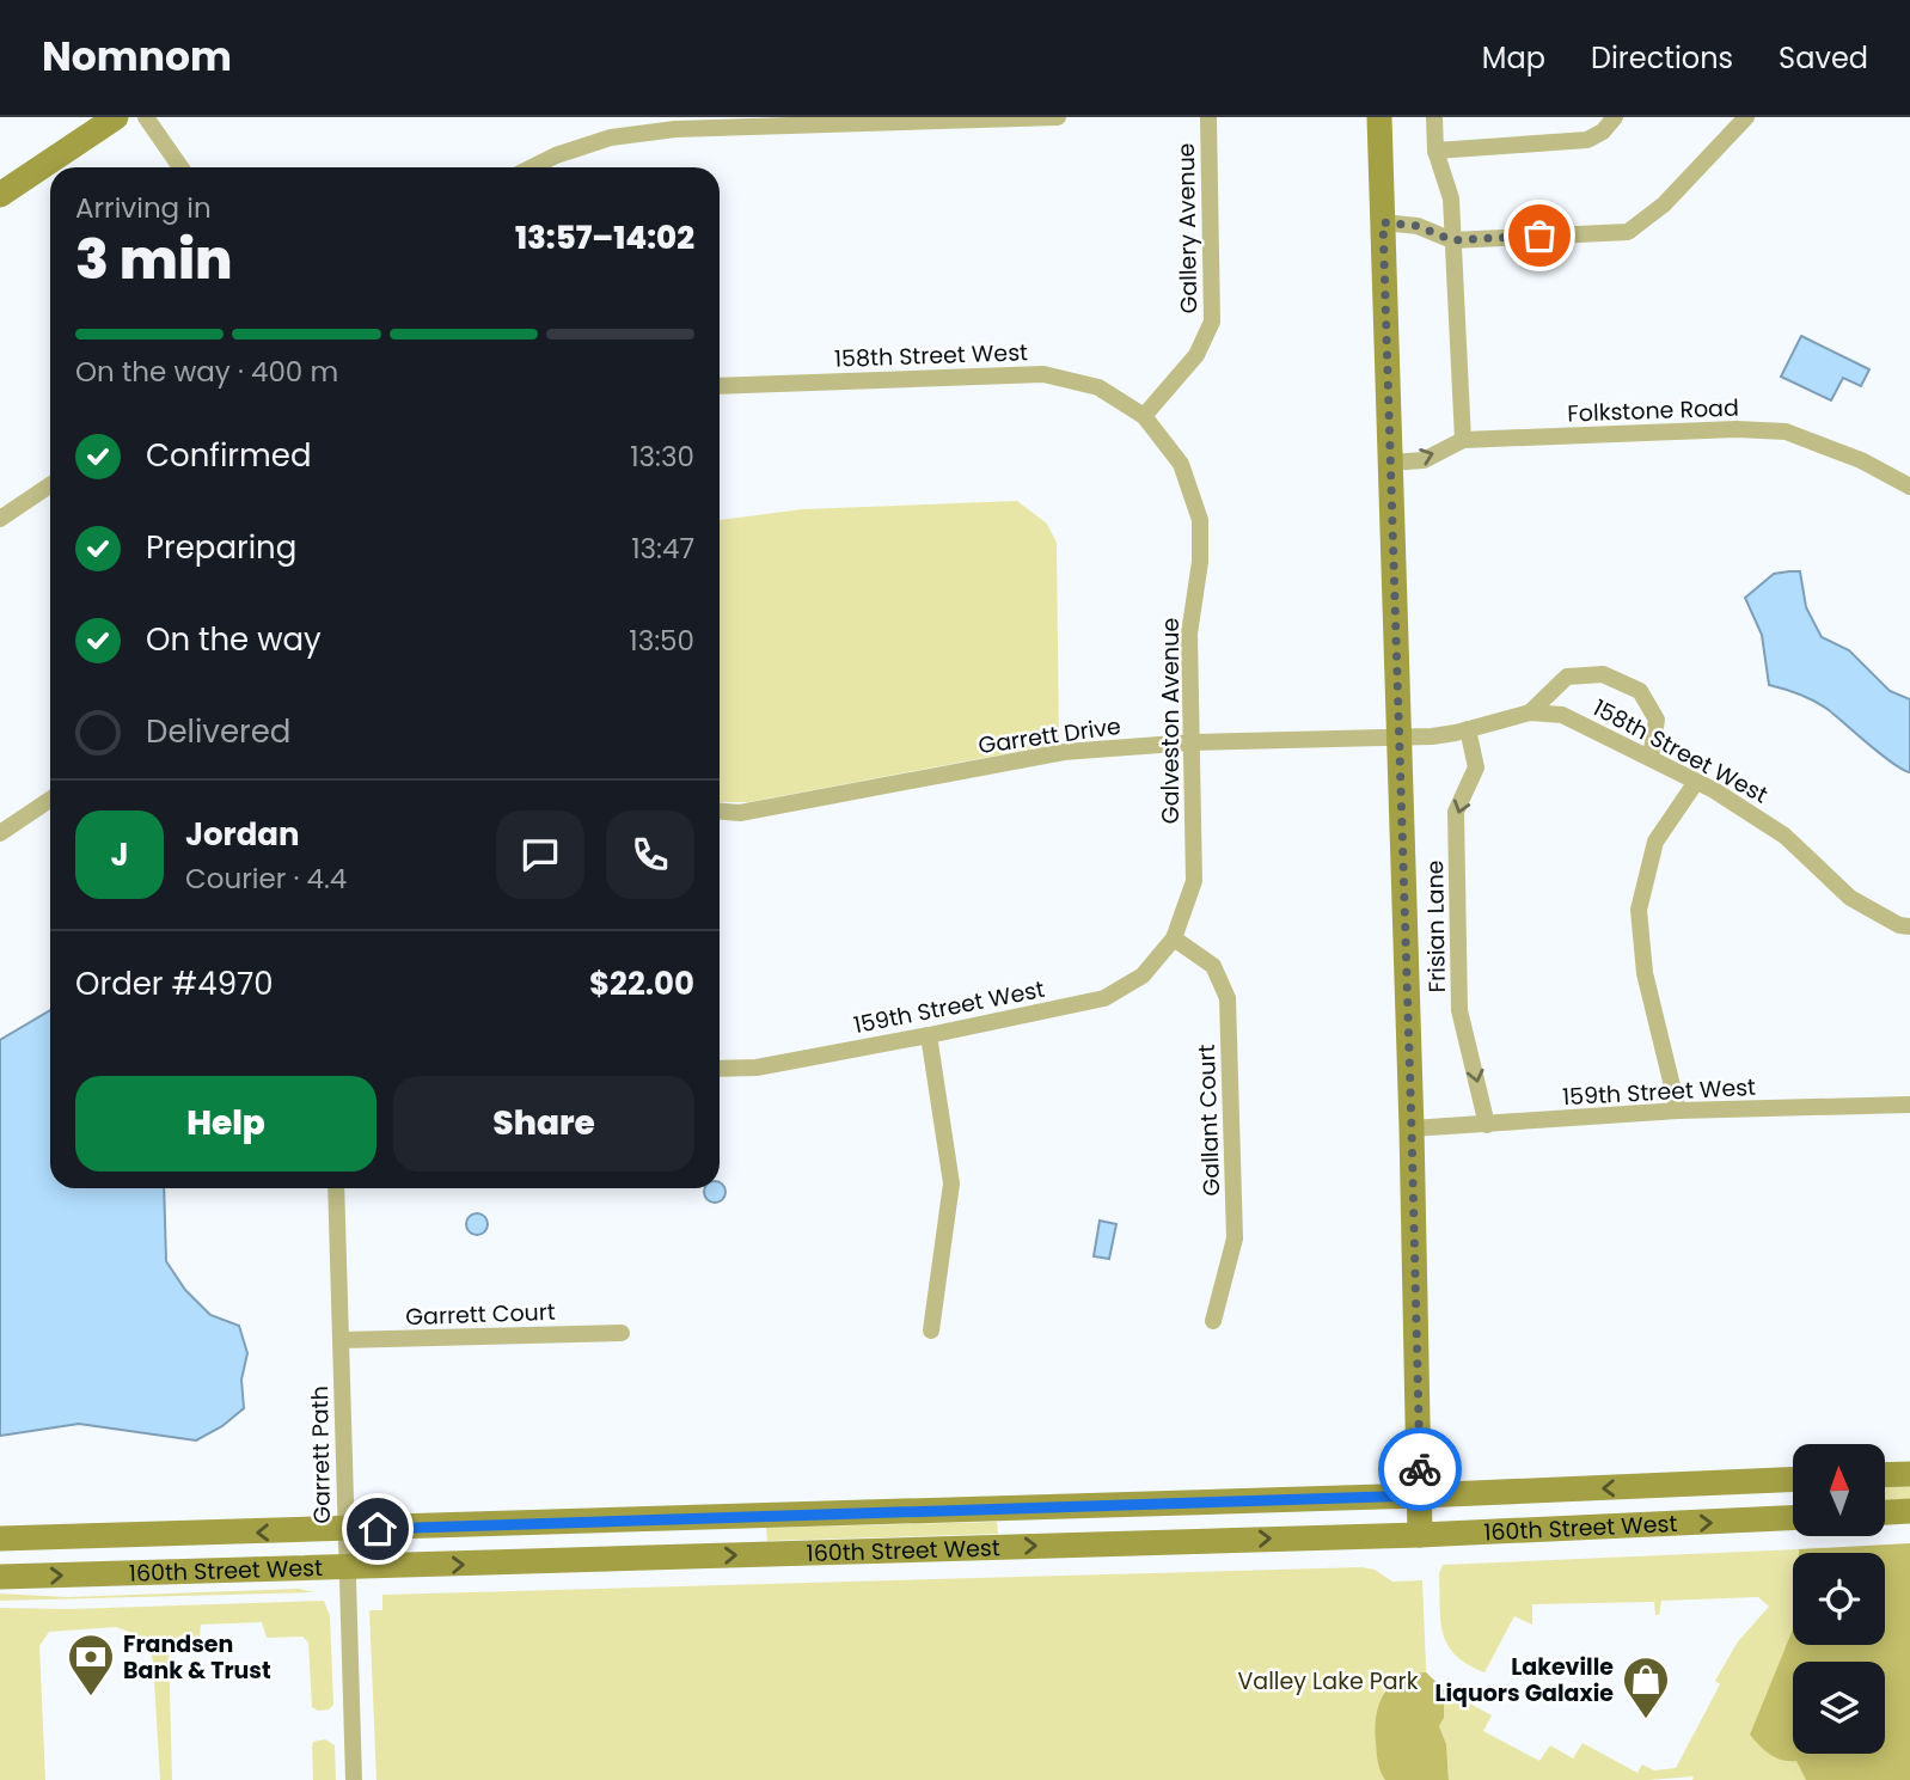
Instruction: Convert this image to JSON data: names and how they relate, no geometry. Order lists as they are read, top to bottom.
{
  "streets": {
    "main road": ["160th Street West"],
    "street": [
      "Gallery Avenue",
      "158th Street West",
      "Folkstone Road",
      "Galveston Avenue",
      "Garrett Drive",
      "Frisian Lane",
      "159th Street West",
      "Gallant Court",
      "Garrett Court",
      "Garrett Path"
    ]
  },
  "crossings": [
    ["Gallery Avenue", "158th Street West"],
    ["Gallery Avenue", "Galveston Avenue"],
    ["158th Street West", "Galveston Avenue"],
    ["158th Street West", "Garrett Drive"],
    ["158th Street West", "Frisian Lane"],
    ["Galveston Avenue", "Garrett Drive"],
    ["Galveston Avenue", "159th Street West"],
    ["Galveston Avenue", "Gallant Court"],
    ["Frisian Lane", "159th Street West"],
    ["159th Street West", "Gallant Court"],
    ["Garrett Court", "Garrett Path"],
    ["Garrett Path", "160th Street West"]
  ],
  "one_way": ["Frisian Lane"],
  "parks": ["Valley Lake Park"],
  "places": {
    "bank": ["Frandsen Bank & Trust"],
    "shop": ["Lakeville Liquors Galaxie"]
  },
  "north": "top",
  "page": {
    "header": "Nomnom",
    "nav": ["Map", "Directions", "Saved"],
    "heading": ["3 min", "Arriving in", "13:57–14:02"],
    "panel": [
      "Jordan",
      "Courier · 4.4",
      "Order #4970",
      "$22.00"
    ],
    "bar": "On the way · 400 m",
    "list": [
      ["Confirmed", "13:30"],
      ["Preparing", "13:47"],
      ["On the way", "13:50"],
      "Delivered"
    ],
    "round": "J",
    "buttons": ["Help", "Share"]
  }
}
